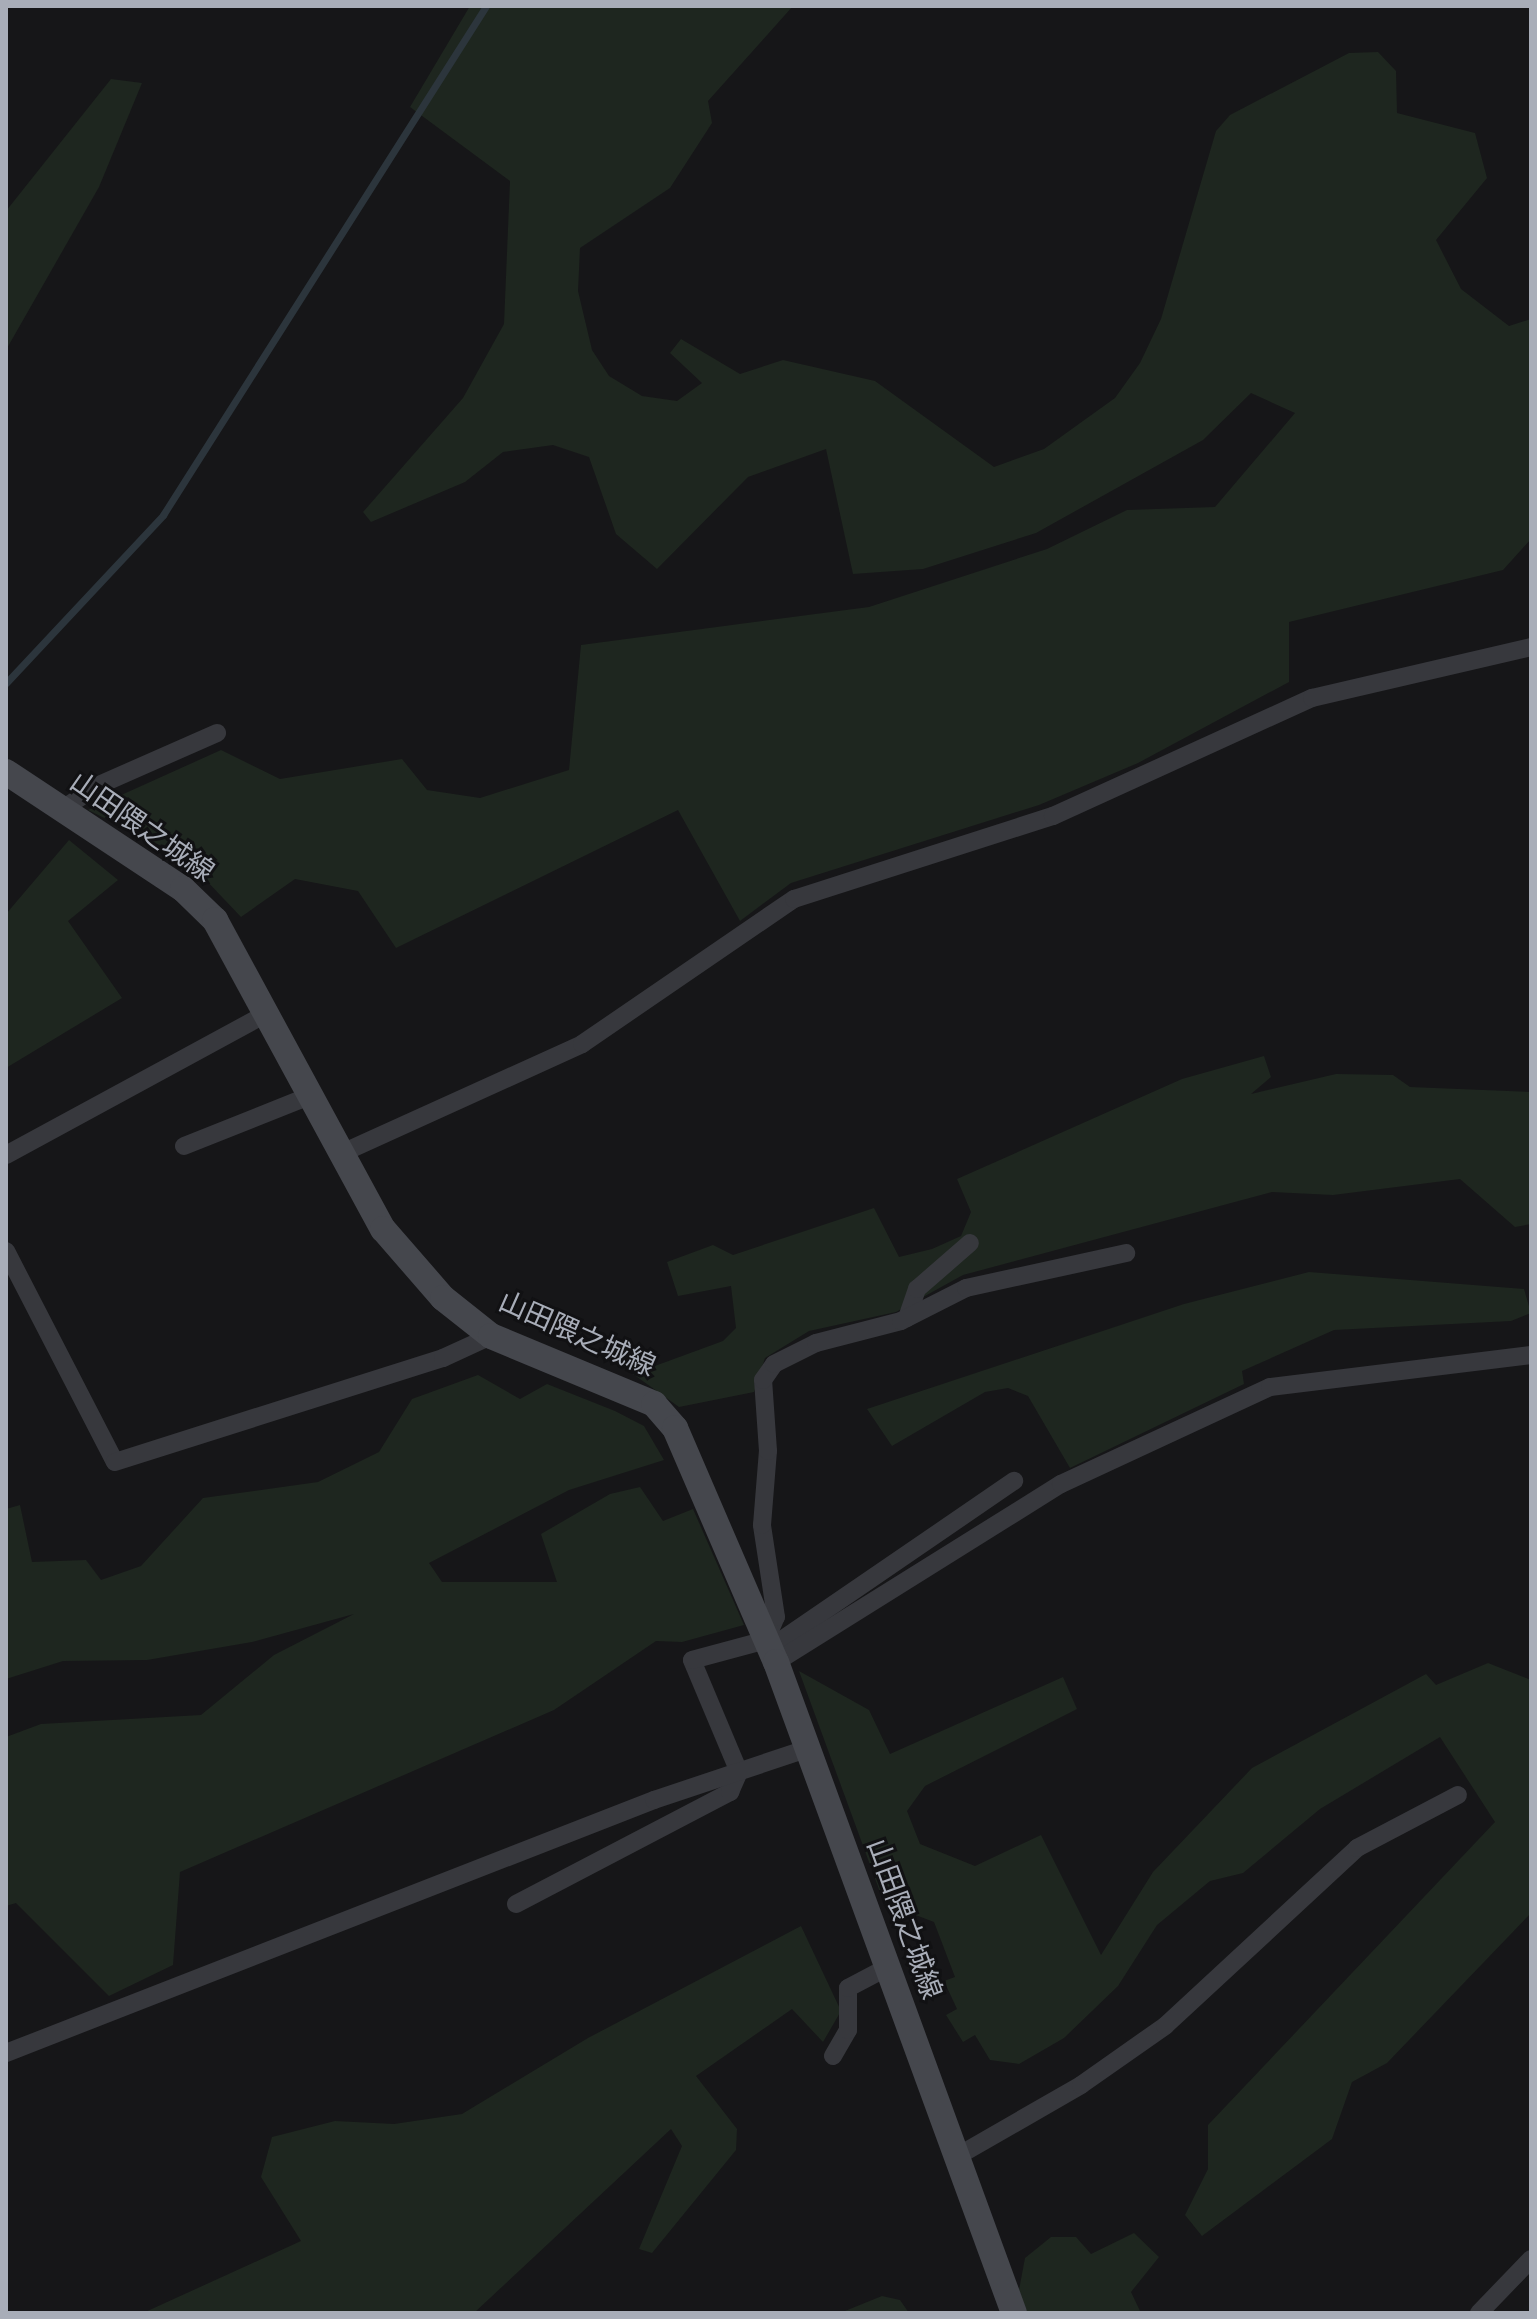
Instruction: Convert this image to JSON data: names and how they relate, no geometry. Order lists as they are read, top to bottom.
{
  "streets": {
    "main road": ["山田隈之城線"]
  }
}
